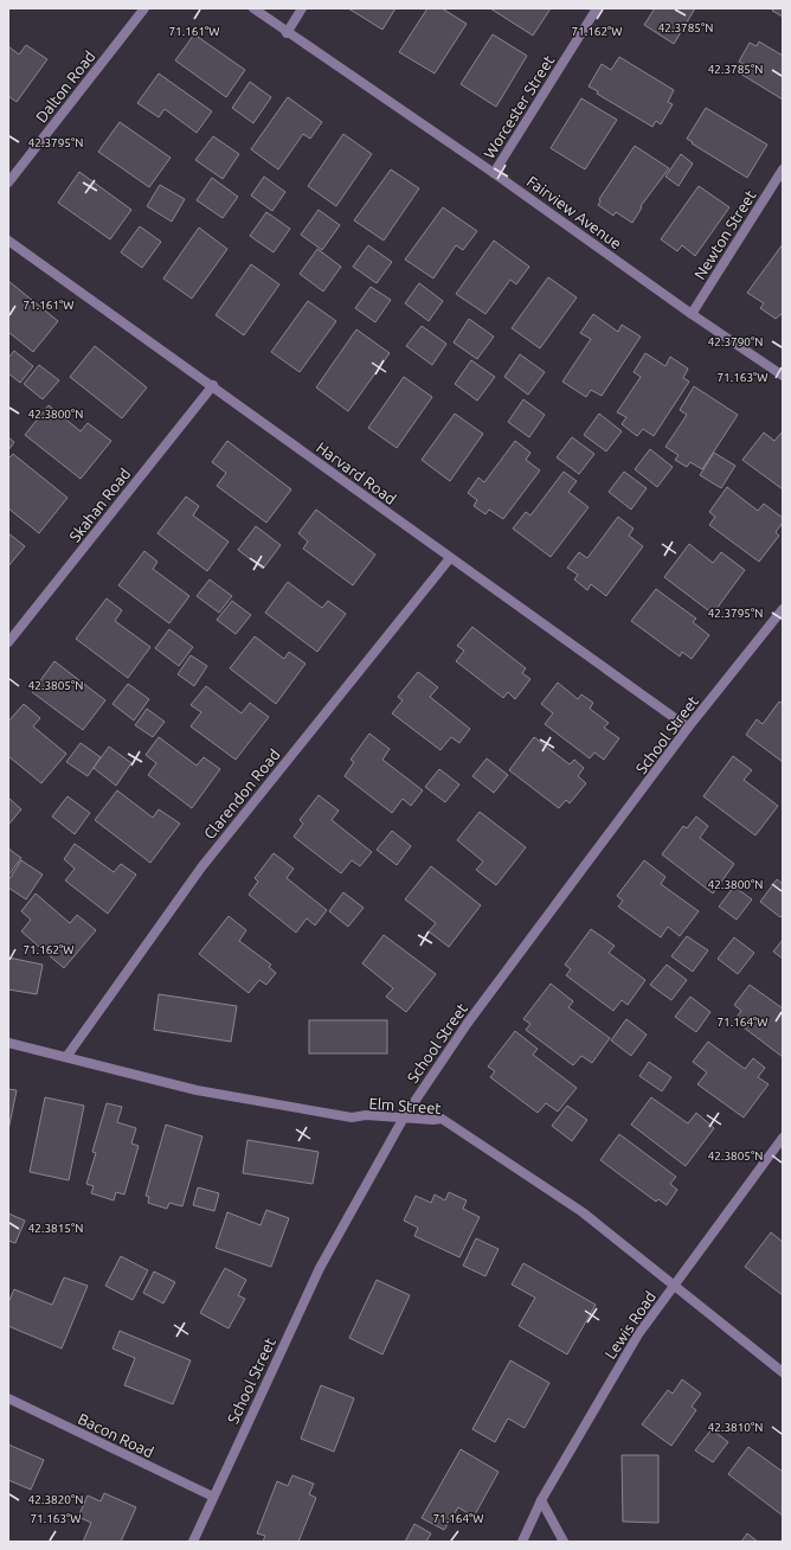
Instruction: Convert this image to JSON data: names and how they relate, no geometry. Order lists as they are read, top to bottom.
{
  "streets": {
    "street": [
      "Dalton Road",
      "Worcester Street",
      "Fairview Avenue",
      "Newton Street",
      "Harvard Road",
      "Skahan Road",
      "School Street",
      "Clarendon Road",
      "Elm Street",
      "Lewis Road",
      "Bacon Road"
    ]
  },
  "crossings": [
    ["Worcester Street", "Fairview Avenue"],
    ["Fairview Avenue", "Newton Street"],
    ["Harvard Road", "Skahan Road"],
    ["Harvard Road", "School Street"],
    ["Harvard Road", "Clarendon Road"],
    ["School Street", "Elm Street"],
    ["School Street", "Bacon Road"],
    ["Clarendon Road", "Elm Street"],
    ["Elm Street", "Lewis Road"]
  ],
  "coordinates": [
    "42.3785°N",
    "71.161°W",
    "71.162°W",
    "42.3795°N",
    "42.3790°N",
    "71.163°W",
    "42.3800°N",
    "42.3805°N",
    "71.164°W",
    "42.3815°N",
    "42.3810°N",
    "42.3820°N"
  ]
}
